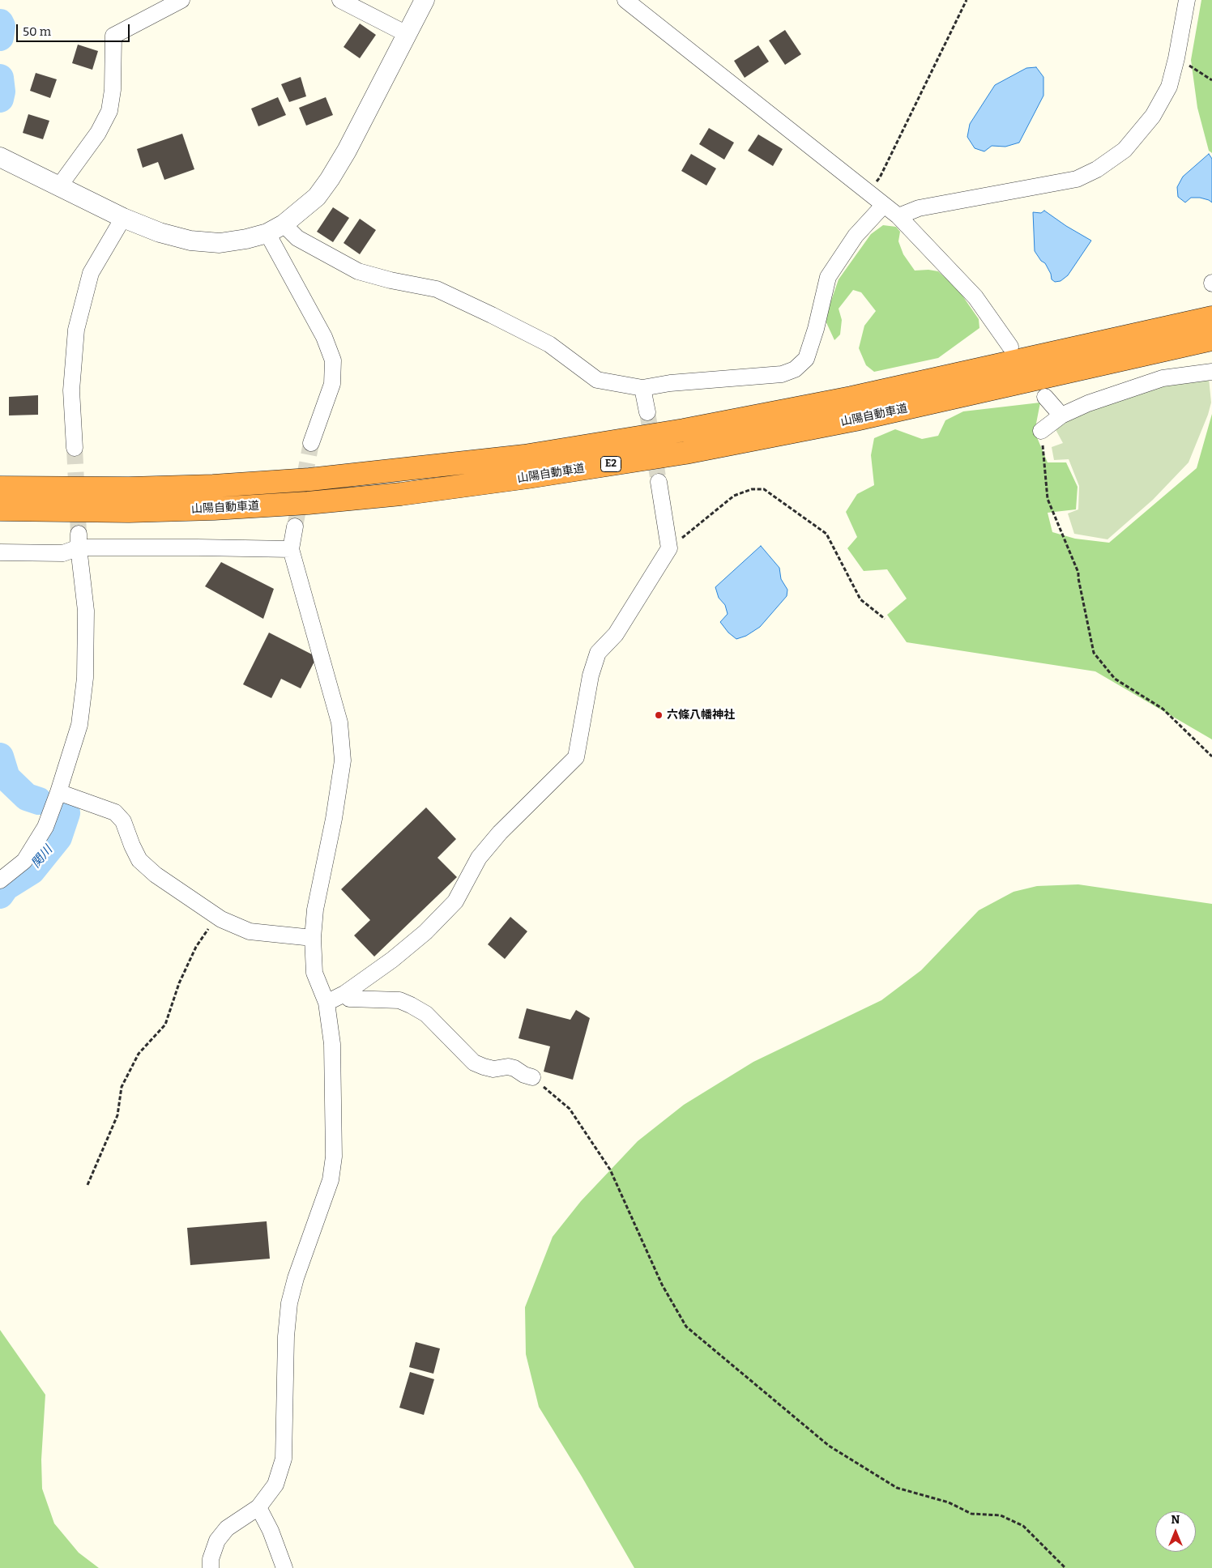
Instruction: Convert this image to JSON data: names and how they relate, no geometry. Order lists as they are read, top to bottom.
{
  "streets": {
    "highway": ["山陽自動車道", "E2"]
  },
  "water": ["関川"],
  "places": ["六條八幡神社"],
  "scale_bar": "50 m",
  "north": "top"
}
